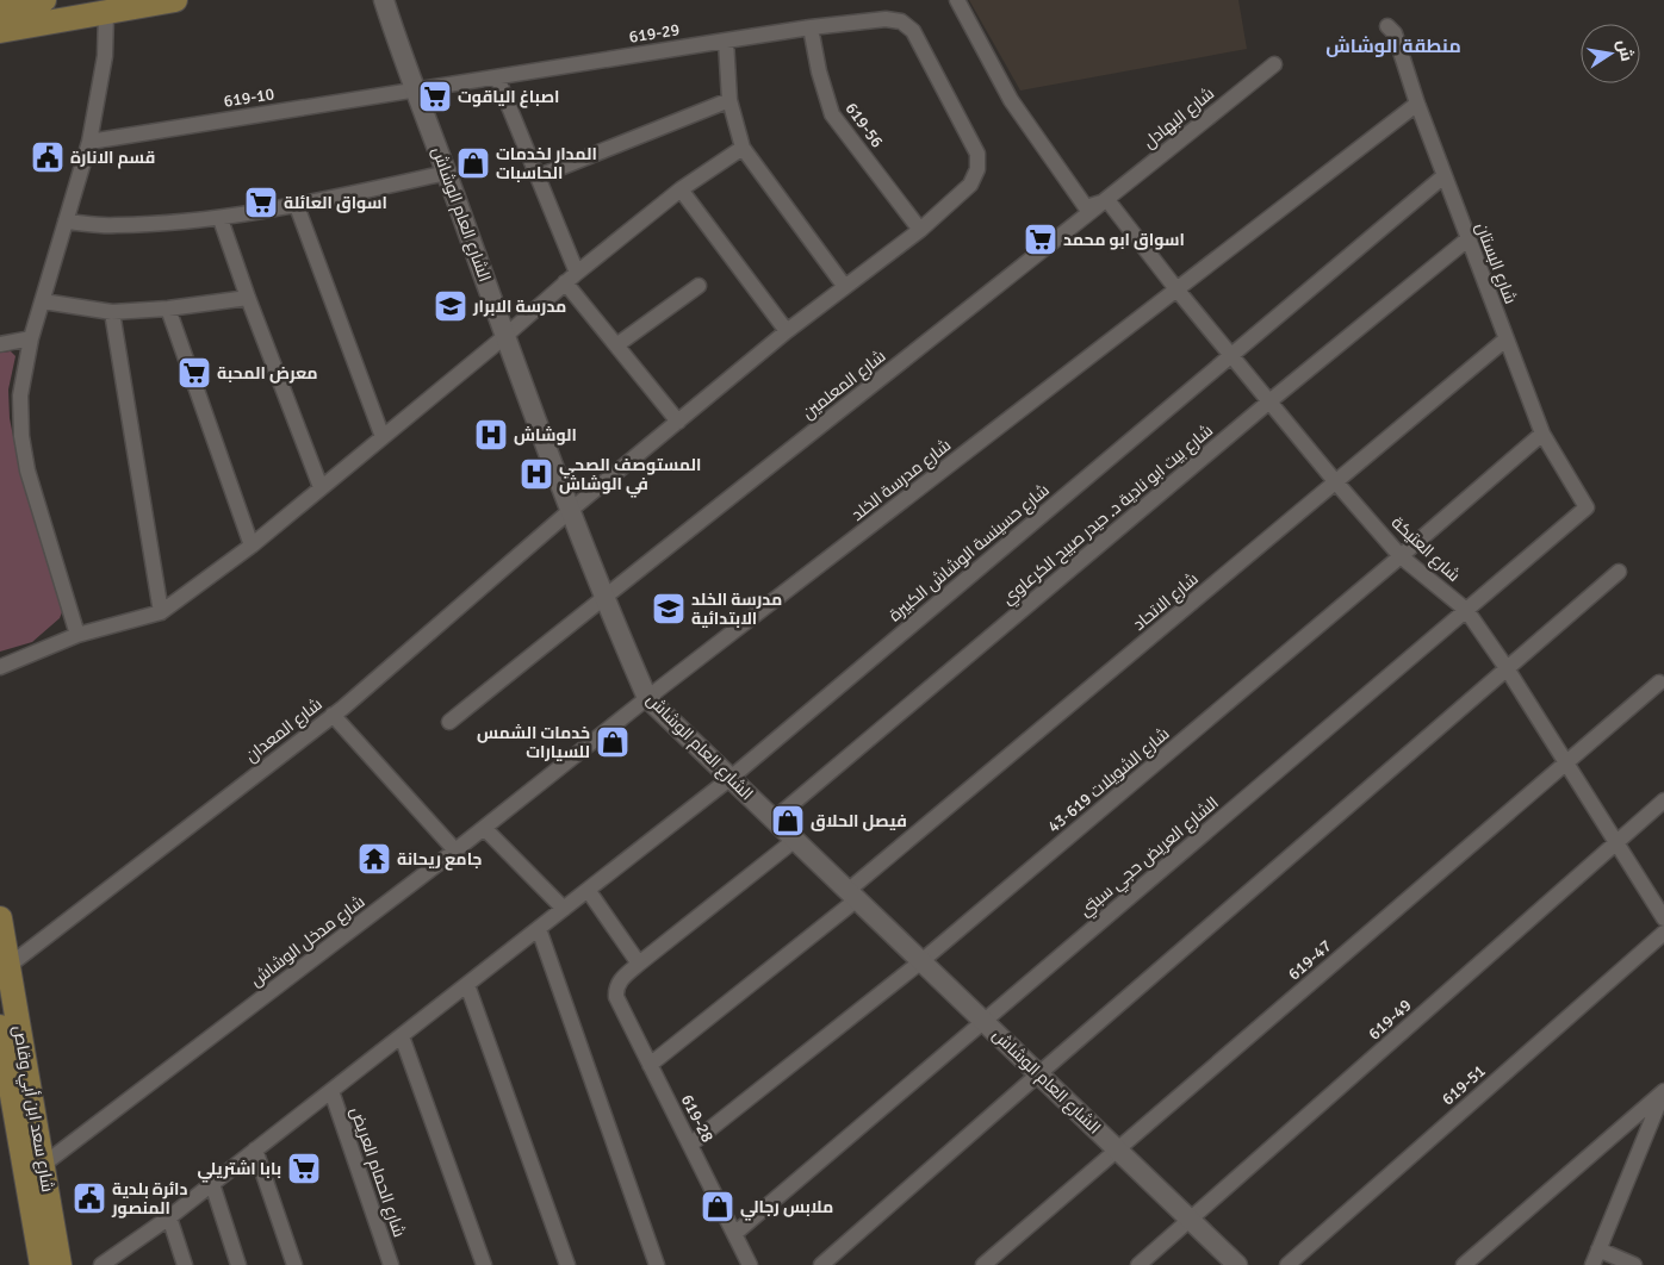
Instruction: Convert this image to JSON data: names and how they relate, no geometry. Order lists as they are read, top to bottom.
{
  "streets": {
    "main road": ["شارع سعد ابن أبي وقاص"],
    "street": [
      "619-29",
      "619-10",
      "شارع البهادل",
      "619-56",
      "الشارع العام الوشاش",
      "شارع البستان",
      "شارع المعلمين",
      "شارع مدرسة الخلد",
      "شارع بيت ابو نادية د. حيدر صبيح الكرعاوي",
      "شارع العتيکة",
      "شارع حسينسة الوشاش الكبيرة",
      "شارع الاتحاد",
      "شارع المعدان",
      "شارع الشويلات 619-43",
      "الشارع العريض حجي سبتي",
      "شارع مدخل الوشاش",
      "619-47",
      "619-49",
      "619-51",
      "619-28",
      "شارع الحمام العريض"
    ]
  },
  "crossings": [
    ["619-29", "619-10"],
    ["619-29", "619-56"],
    ["619-29", "الشارع العام الوشاش"],
    ["619-29", "شارع المعدان"],
    ["619-10", "الشارع العام الوشاش"],
    ["شارع البهادل", "شارع المعلمين"],
    ["شارع البهادل", "شارع العتيکة"],
    ["619-56", "شارع المعدان"],
    ["الشارع العام الوشاش", "شارع المعلمين"],
    ["الشارع العام الوشاش", "شارع مدرسة الخلد"],
    ["الشارع العام الوشاش", "شارع بيت ابو نادية د. حيدر صبيح الكرعاوي"],
    ["الشارع العام الوشاش", "شارع حسينسة الوشاش الكبيرة"],
    ["الشارع العام الوشاش", "شارع الاتحاد"],
    ["الشارع العام الوشاش", "شارع المعدان"],
    ["الشارع العام الوشاش", "شارع الشويلات 619-43"],
    ["الشارع العام الوشاش", "الشارع العريض حجي سبتي"],
    ["الشارع العام الوشاش", "شارع مدخل الوشاش"],
    ["الشارع العام الوشاش", "619-47"],
    ["الشارع العام الوشاش", "619-49"],
    ["شارع البستان", "شارع مدرسة الخلد"],
    ["شارع البستان", "شارع بيت ابو نادية د. حيدر صبيح الكرعاوي"],
    ["شارع البستان", "شارع حسينسة الوشاش الكبيرة"],
    ["شارع البستان", "شارع الاتحاد"],
    ["شارع البستان", "شارع الشويلات 619-43"],
    ["شارع البستان", "الشارع العريض حجي سبتي"],
    ["شارع المعلمين", "شارع العتيکة"],
    ["شارع مدرسة الخلد", "شارع العتيکة"],
    ["شارع مدرسة الخلد", "شارع مدخل الوشاش"],
    ["شارع بيت ابو نادية د. حيدر صبيح الكرعاوي", "شارع العتيکة"],
    ["شارع العتيکة", "شارع حسينسة الوشاش الكبيرة"],
    ["شارع العتيکة", "شارع الاتحاد"],
    ["شارع العتيکة", "شارع الشويلات 619-43"],
    ["شارع العتيکة", "الشارع العريض حجي سبتي"],
    ["شارع العتيکة", "619-47"],
    ["شارع العتيکة", "619-49"],
    ["شارع حسينسة الوشاش الكبيرة", "شارع الحمام العريض"],
    ["شارع الاتحاد", "619-28"],
    ["شارع المعدان", "شارع سعد ابن أبي وقاص"],
    ["شارع الشويلات 619-43", "619-28"],
    ["الشارع العريض حجي سبتي", "619-28"],
    ["شارع مدخل الوشاش", "شارع سعد ابن أبي وقاص"]
  ],
  "districts": ["منطقة الوشاش"],
  "places": {
    "supermarket": [
      "اصباغ الياقوت",
      "اسواق العائلة",
      "اسواق ابو محمد",
      "معرض المحبة",
      "بابا اشتريلي"
    ],
    "public building": ["قسم الانارة", "دائرة بلدية المنصور"],
    "shop": [
      "المدار لخدمات الحاسبات",
      "خدمات الشمس للسيارات",
      "فيصل الحلاق",
      "ملابس رجالي"
    ],
    "school or university": ["مدرسة الابرار", "مدرسة الخلد الابتدائية"],
    "hospital": ["الوشاش", "المستوصف الصحي في الوشاش"],
    "temple": ["جامع ريحانة"]
  },
  "north": "right"
}
